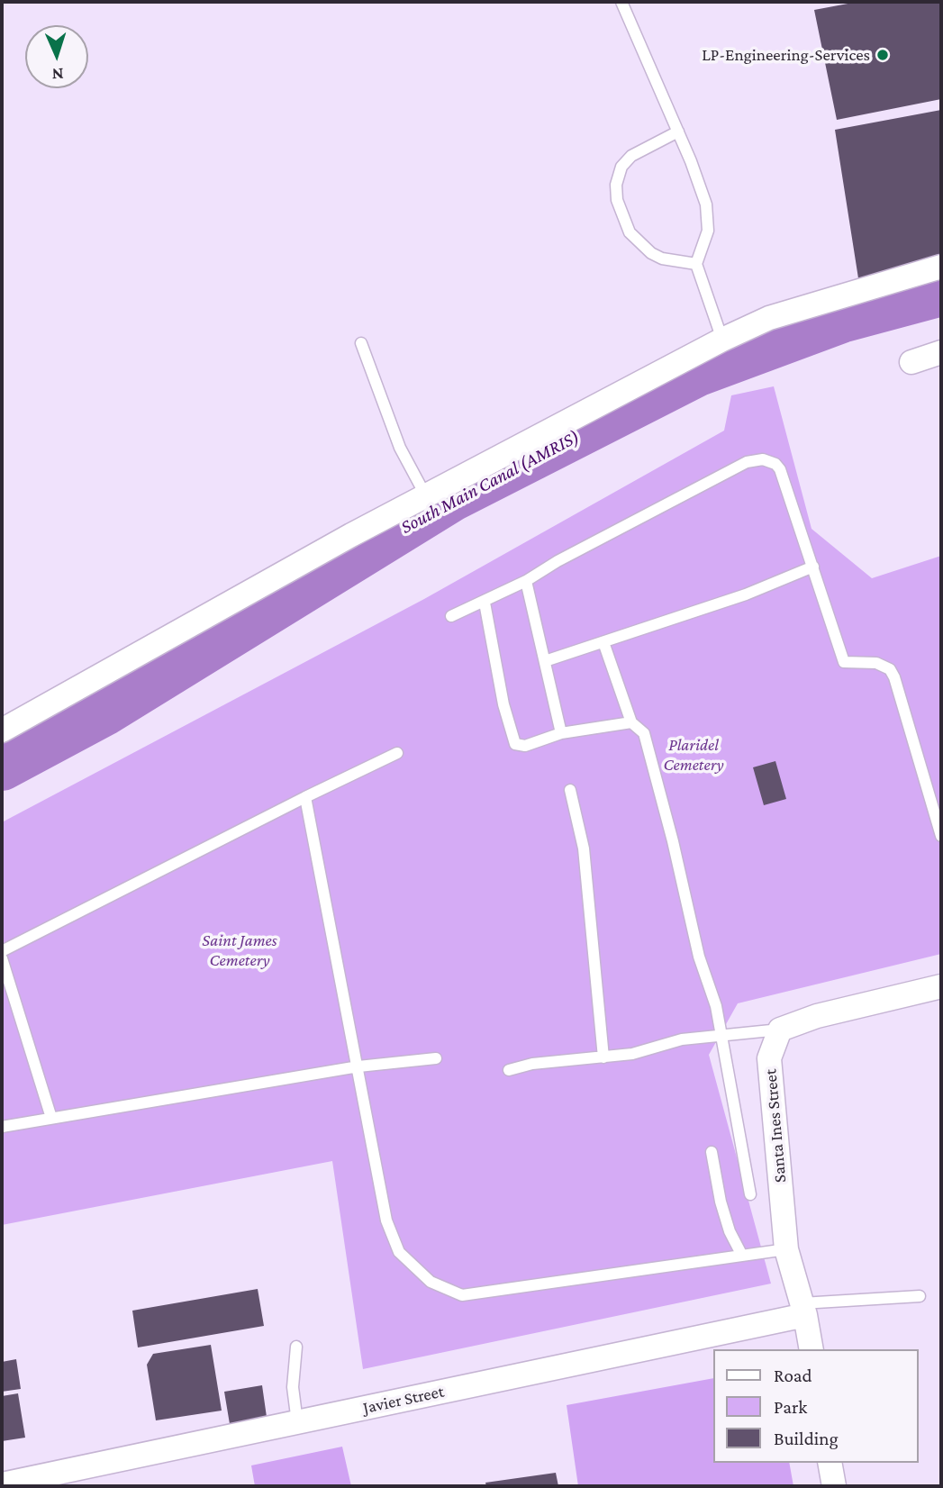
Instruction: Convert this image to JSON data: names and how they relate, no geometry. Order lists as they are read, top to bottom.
{
  "streets": {
    "street": ["Santa Ines Street", "Javier Street"]
  },
  "crossings": [
    ["Santa Ines Street", "Javier Street"]
  ],
  "water": ["South Main Canal (AMRIS)"],
  "parks": ["Plaridel Cemetery", "Saint James Cemetery"],
  "places": ["LP-Engineering-Services"],
  "legend": ["Road", "Park", "Building"],
  "north": "bottom"
}
